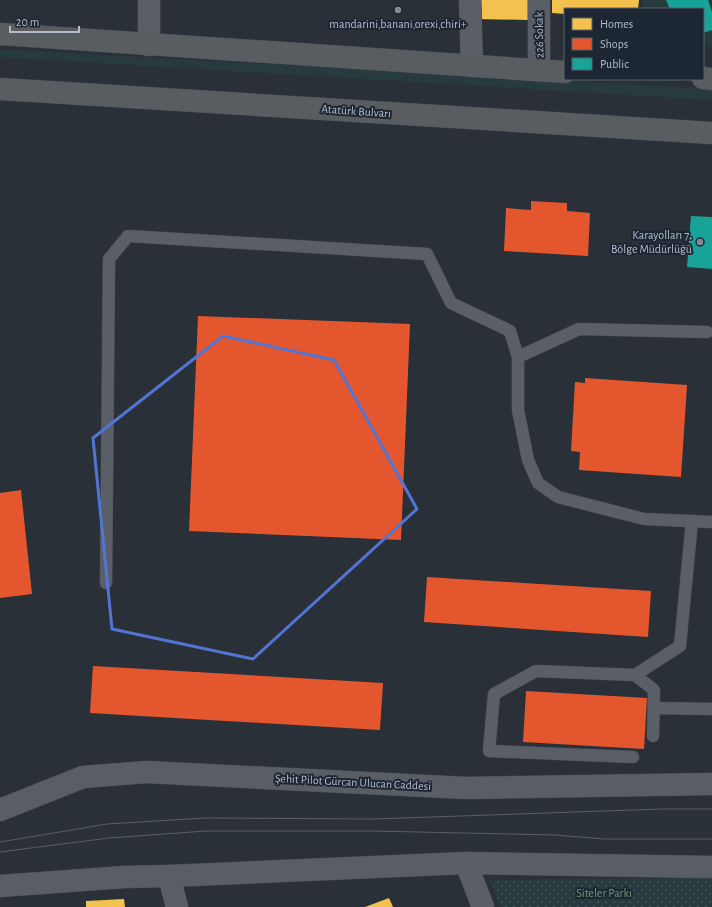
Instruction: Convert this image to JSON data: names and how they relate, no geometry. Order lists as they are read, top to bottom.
{
  "streets": {
    "highway": ["Atatürk Bulvarı"],
    "street": ["226 Sokak", "Şehit Pilot Gürcan Ulucan Caddesi"]
  },
  "parks": ["Siteler Parkı"],
  "places": ["mandarini,banani,orexi,chiri+", "Karayolları 7. Bölge Müdürlüğü"],
  "legend": ["Homes", "Shops", "Public"],
  "scale_bar": "20 m"
}
